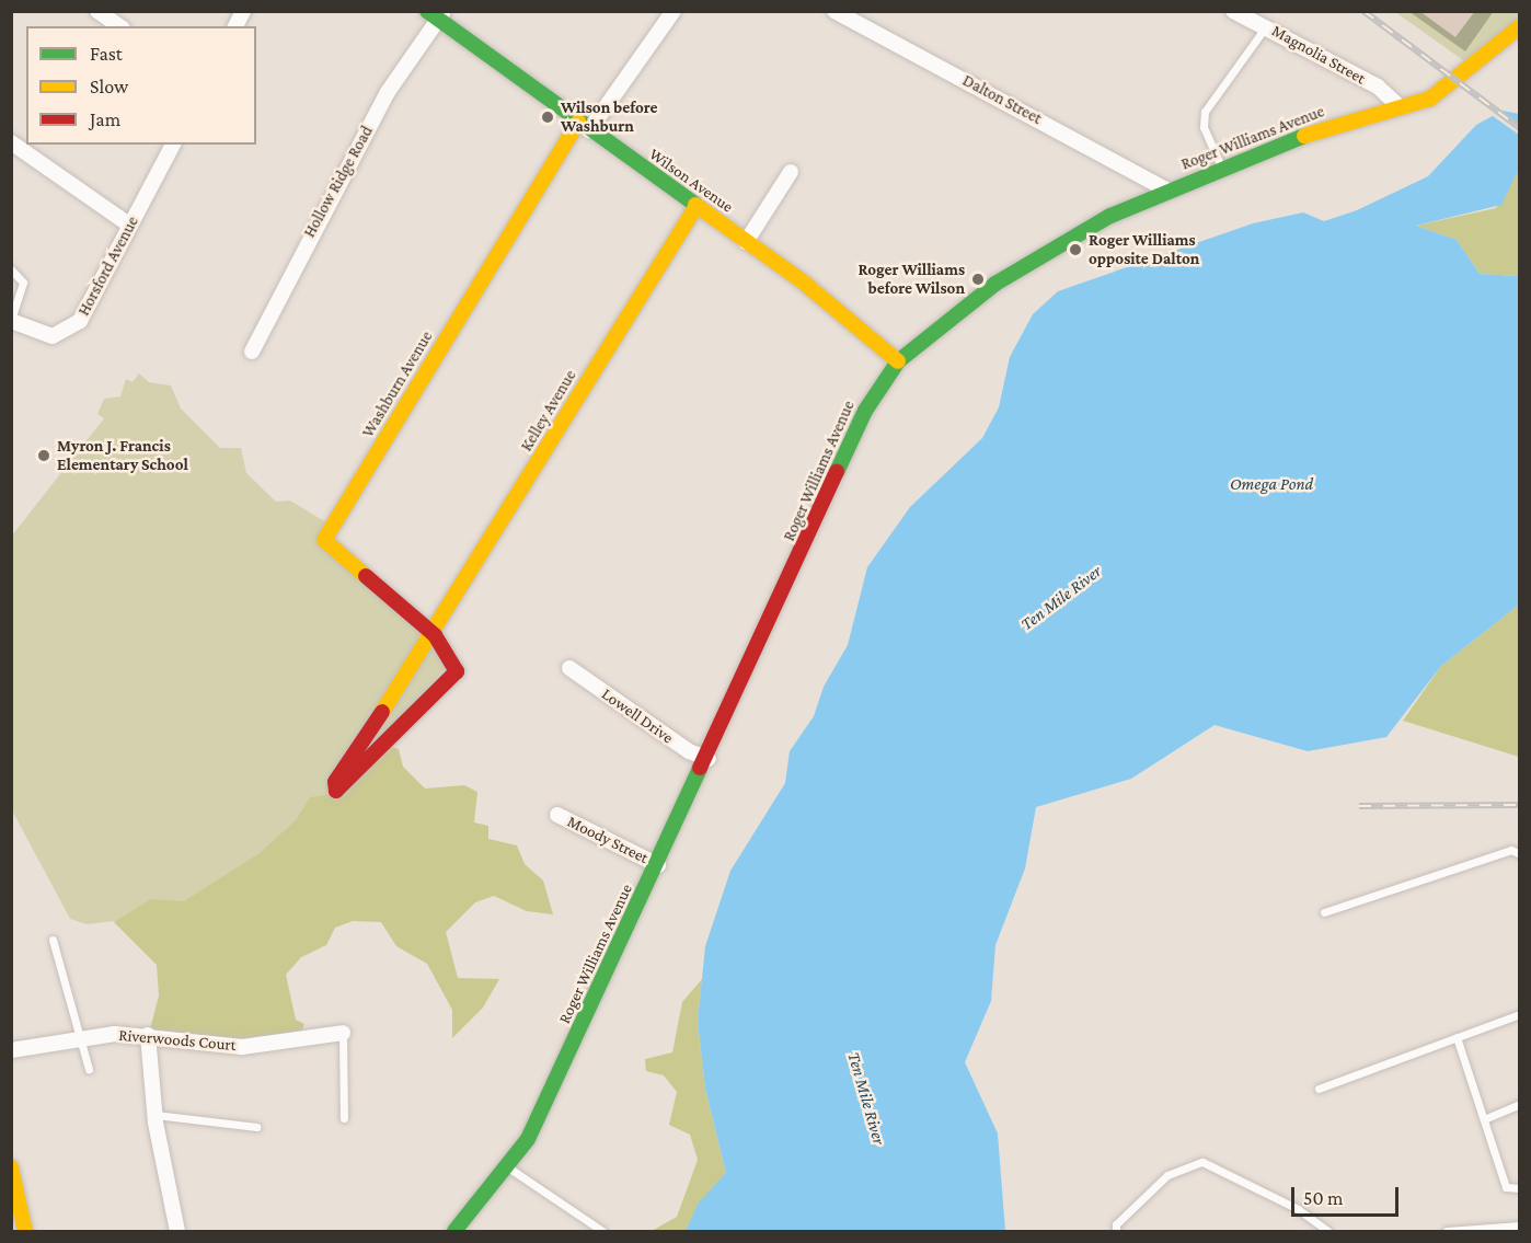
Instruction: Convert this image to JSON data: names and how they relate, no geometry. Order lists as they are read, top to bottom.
{
  "streets": {
    "street": [
      "Magnolia Street",
      "Dalton Street",
      "Roger Williams Avenue",
      "Wilson Avenue",
      "Hollow Ridge Road",
      "Horsford Avenue",
      "Washburn Avenue",
      "Kelley Avenue",
      "Lowell Drive",
      "Moody Street",
      "Riverwoods Court"
    ]
  },
  "crossings": [
    ["Magnolia Street", "Roger Williams Avenue"],
    ["Dalton Street", "Roger Williams Avenue"],
    ["Roger Williams Avenue", "Wilson Avenue"],
    ["Roger Williams Avenue", "Lowell Drive"],
    ["Roger Williams Avenue", "Moody Street"],
    ["Wilson Avenue", "Hollow Ridge Road"],
    ["Wilson Avenue", "Washburn Avenue"],
    ["Wilson Avenue", "Kelley Avenue"],
    ["Washburn Avenue", "Kelley Avenue"]
  ],
  "water": ["Omega Pond", "Ten Mile River"],
  "places": [
    "Wilson before Washburn",
    "Roger Williams opposite Dalton",
    "Roger Williams before Wilson",
    "Myron J. Francis Elementary School"
  ],
  "legend": ["Fast", "Slow", "Jam"],
  "scale_bar": "50 m"
}
